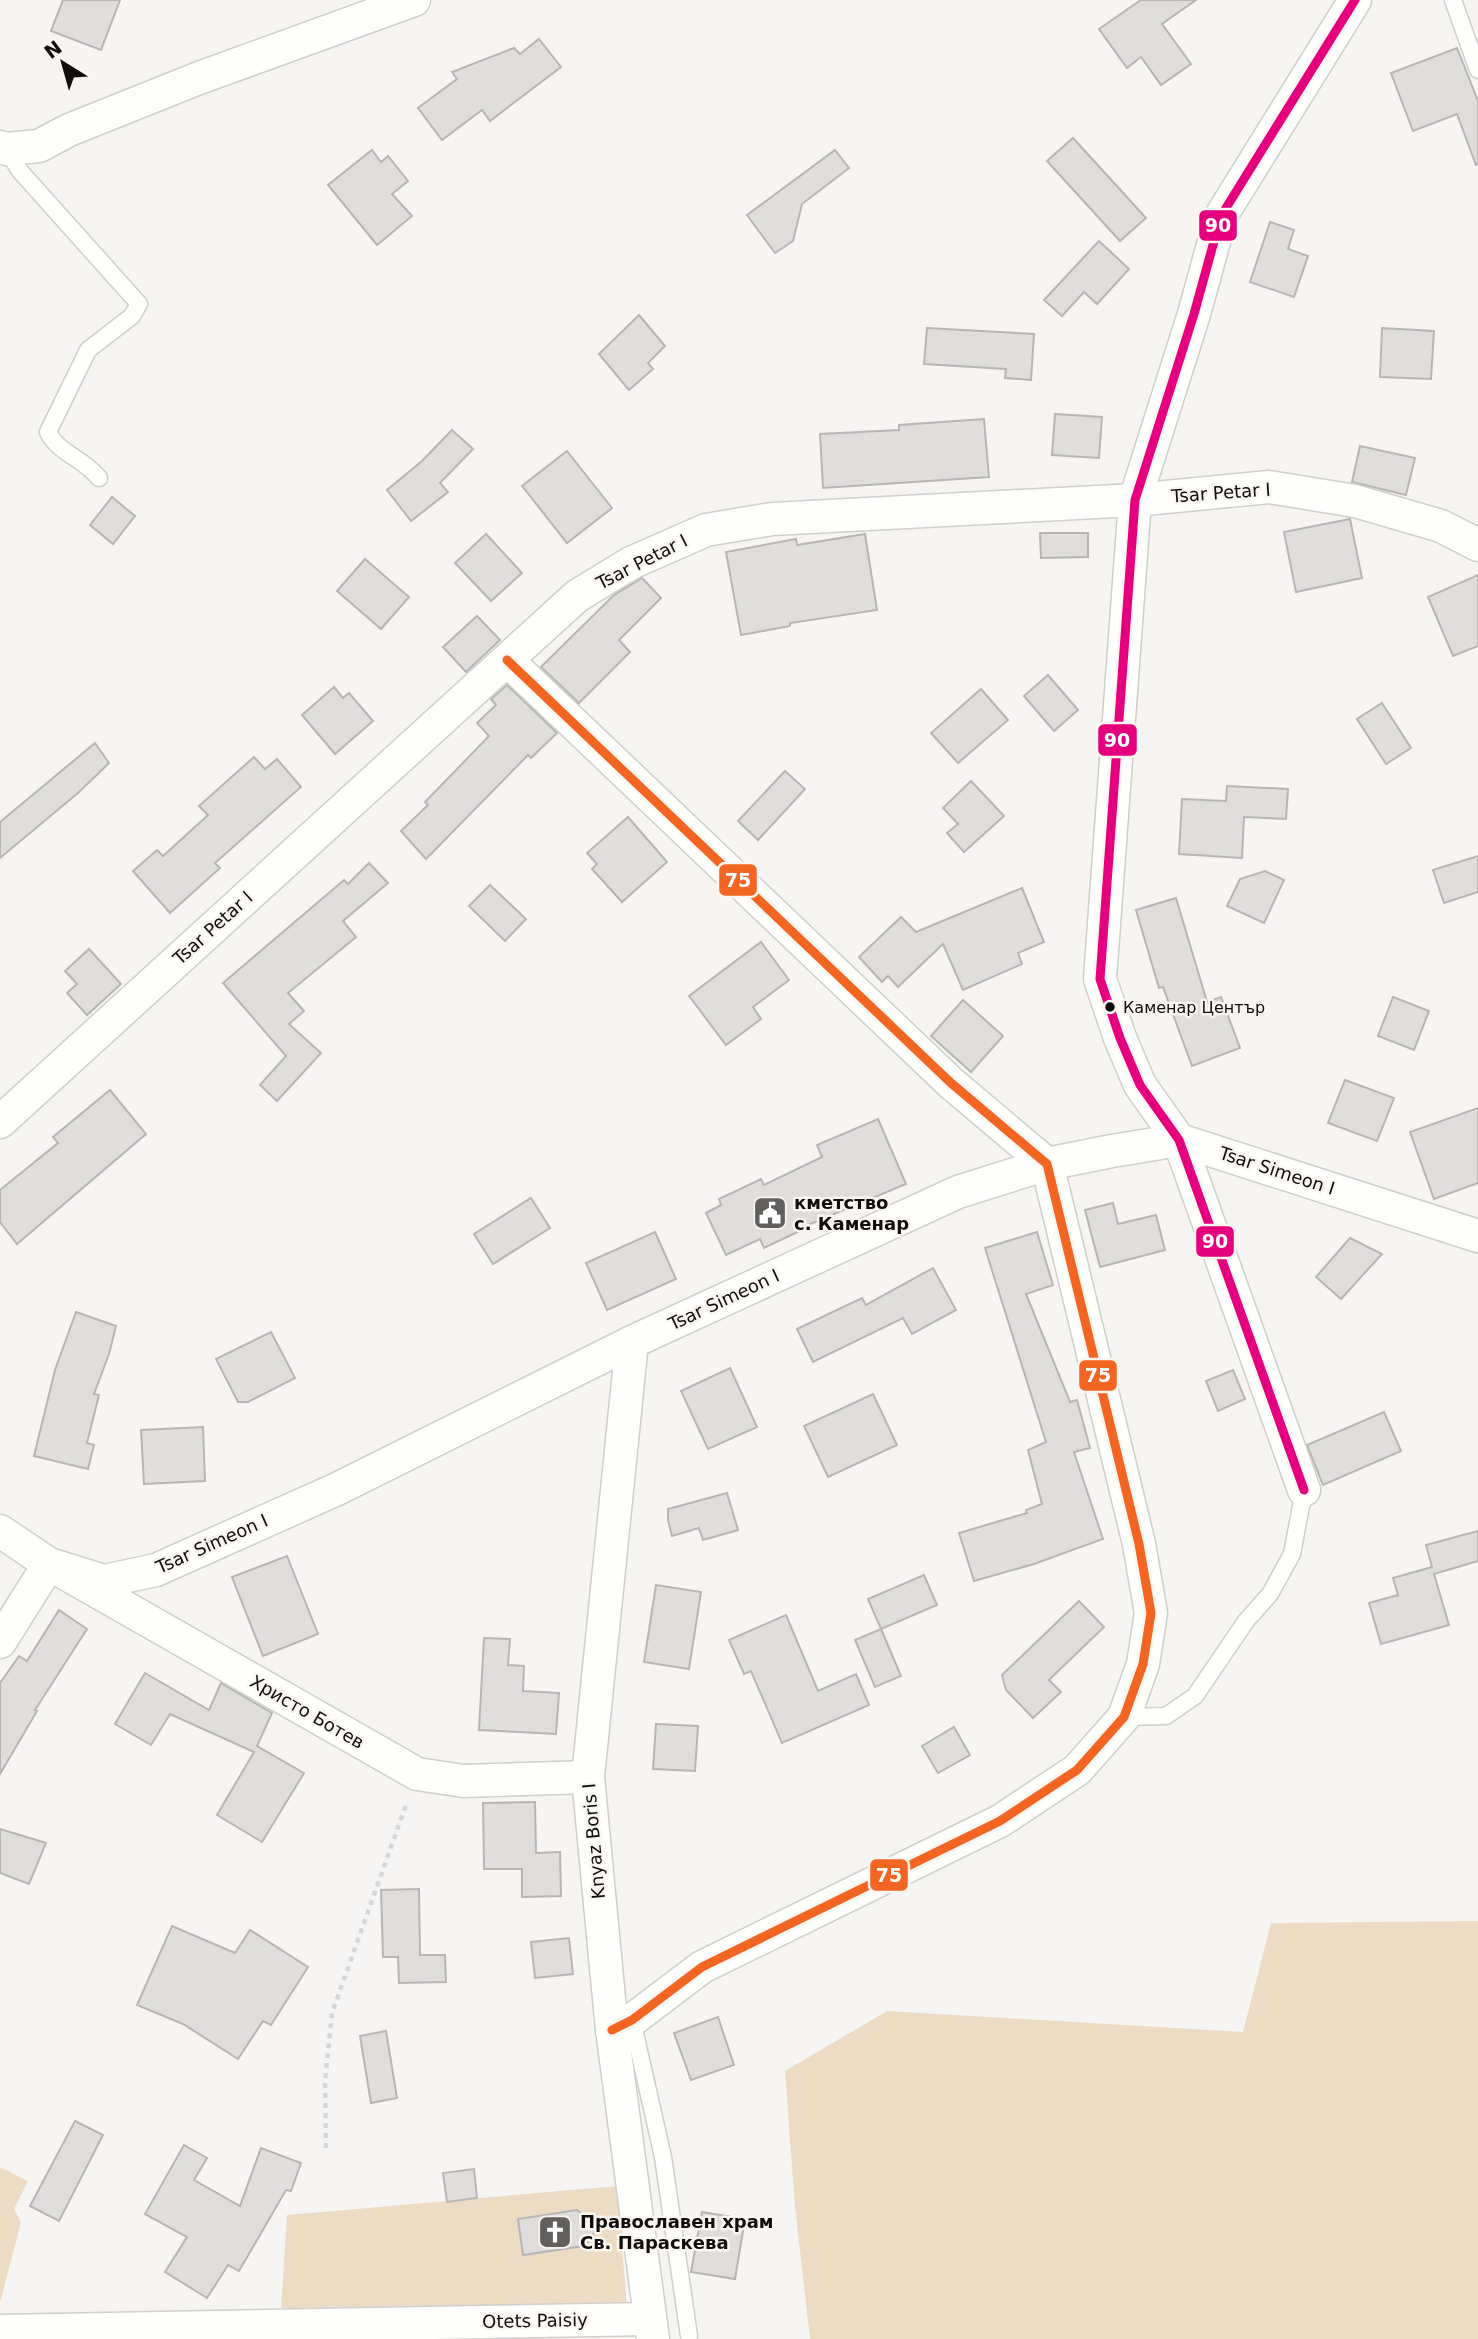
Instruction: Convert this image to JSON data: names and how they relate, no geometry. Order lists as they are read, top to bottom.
{
  "streets": {
    "street": [
      "Tsar Petar I",
      "Tsar Simeon I",
      "Христо Ботев",
      "Knyaz Boris I",
      "Otets Paisiy"
    ]
  },
  "crossings": [
    ["Tsar Simeon I", "Христо Ботев"],
    ["Tsar Simeon I", "Knyaz Boris I"],
    ["Христо Ботев", "Knyaz Boris I"],
    ["Knyaz Boris I", "Otets Paisiy"]
  ],
  "places": {
    "other": ["Каменар Център"],
    "public building": ["кметство с. Каменар"],
    "church": ["Православен храм Св. Параскева"]
  },
  "lines": ["transit line 90", "transit line 75"],
  "north": "top left"
}
